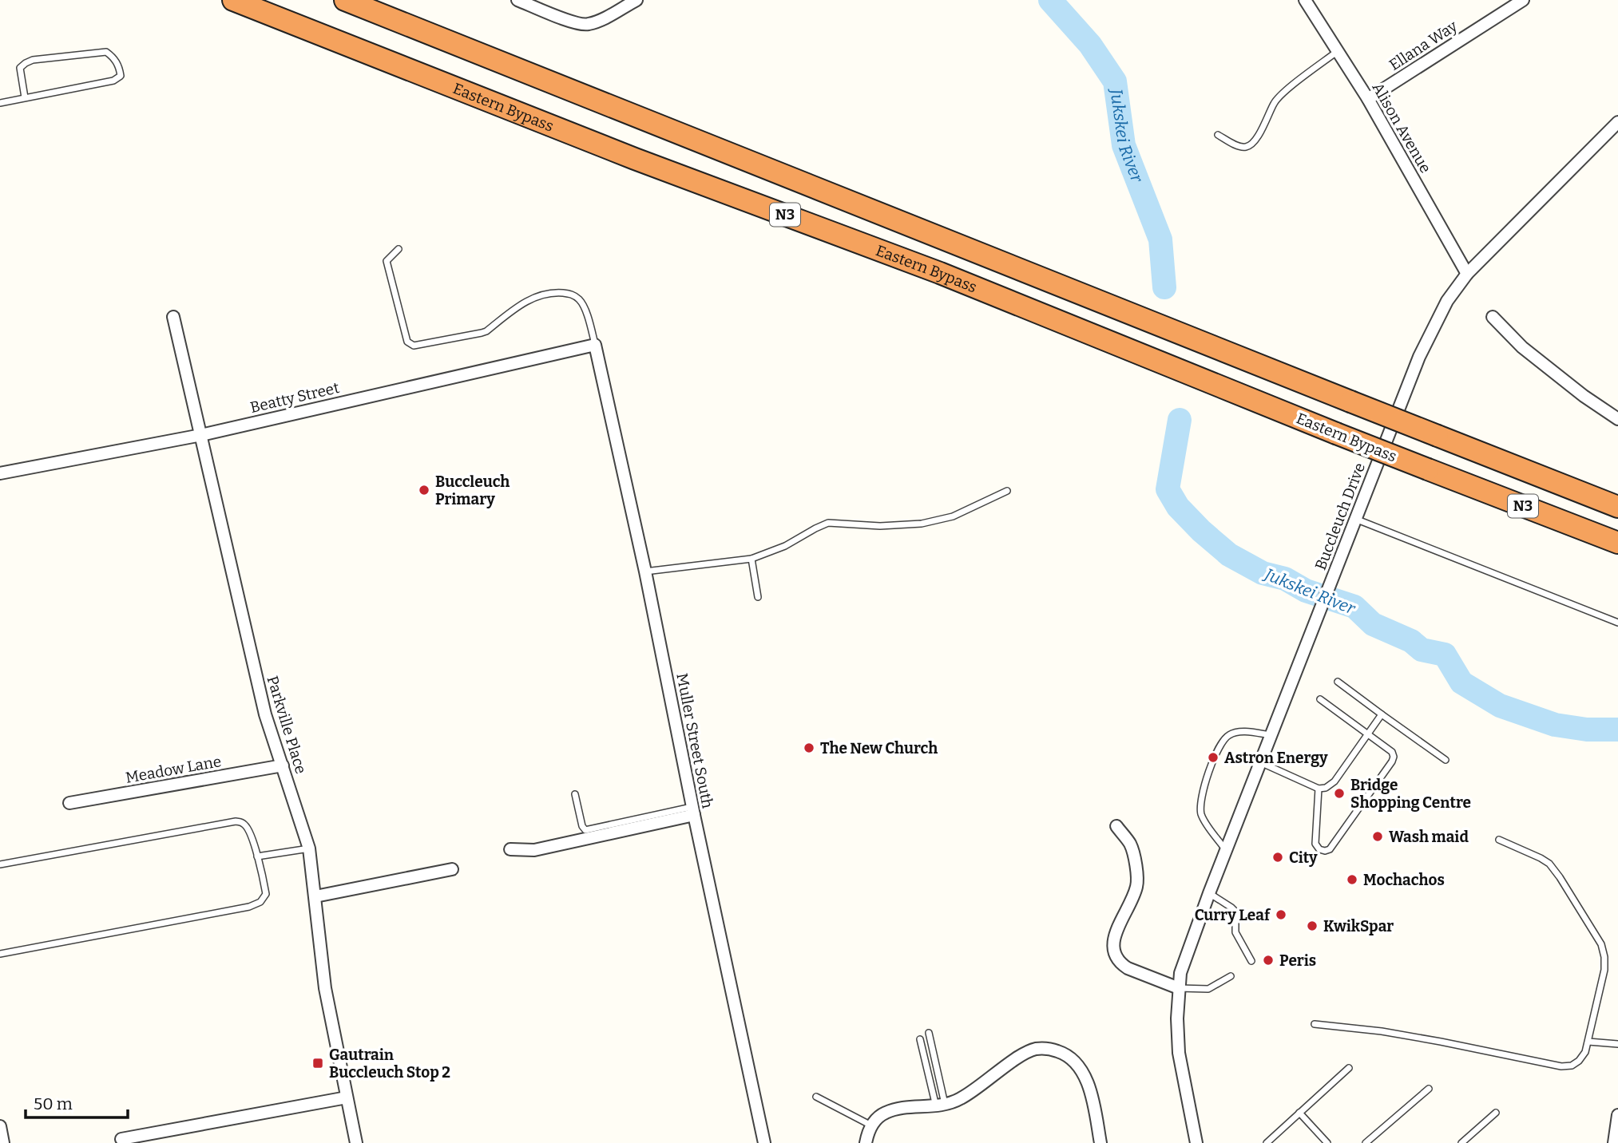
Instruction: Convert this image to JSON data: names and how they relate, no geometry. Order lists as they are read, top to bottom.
{
  "streets": {
    "highway": ["Eastern Bypass", "N3"],
    "street": [
      "Ellana Way",
      "Alison Avenue",
      "Beatty Street",
      "Buccleuch Drive",
      "Parkville Place",
      "Muller Street South",
      "Meadow Lane"
    ]
  },
  "crossings": [
    ["Ellana Way", "Alison Avenue"],
    ["Alison Avenue", "Buccleuch Drive"],
    ["Beatty Street", "Parkville Place"],
    ["Beatty Street", "Muller Street South"],
    ["Parkville Place", "Meadow Lane"]
  ],
  "water": ["Jukskei River"],
  "places": {
    "other": [
      "Buccleuch Primary",
      "The New Church",
      "Astron Energy",
      "Bridge Shopping Centre",
      "Wash maid",
      "City",
      "Mochachos",
      "Curry Leaf",
      "KwikSpar",
      "Peris"
    ],
    "transit": ["Gautrain Buccleuch Stop 2"]
  },
  "scale_bar": "50 m"
}
